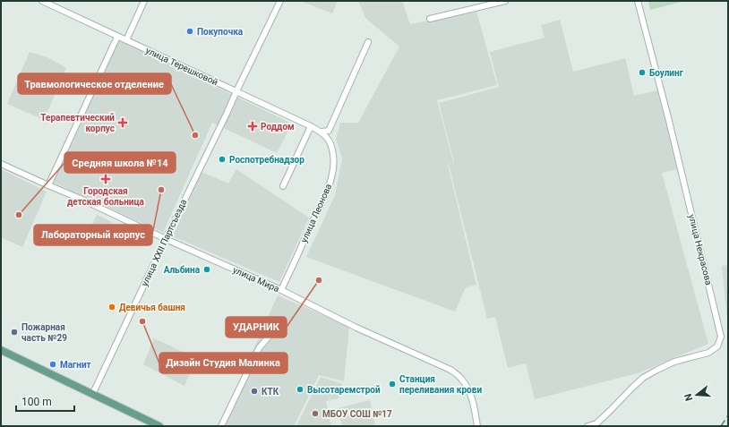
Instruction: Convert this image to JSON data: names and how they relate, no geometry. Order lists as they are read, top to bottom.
{
  "streets": {
    "street": [
      "улица Терешковой",
      "улица Леонова",
      "улица XXII Партсъезда",
      "улица Некрасова",
      "улица Мира"
    ]
  },
  "crossings": [
    ["улица Терешковой", "улица Леонова"],
    ["улица Терешковой", "улица XXII Партсъезда"],
    ["улица Леонова", "улица Мира"],
    ["улица XXII Партсъезда", "улица Мира"]
  ],
  "places": {
    "other": [
      "Покупочка",
      "Боулинг",
      "Травмологическое отделение",
      "Роспотребнадзор",
      "Лабораторный корпус",
      "Средняя школа №14",
      "Альбина",
      "УДАРНИК",
      "Девичья башня",
      "Дизайн Студия Малинка",
      "Пожарная часть №29",
      "Магнит",
      "Станция переливания крови",
      "Высотаремстрой",
      "КТК",
      "МБОУ СОШ №17"
    ],
    "health": ["Терапевтический корпус", "Роддом", "Городская детская больница"]
  },
  "scale_bar": "100 m",
  "north": "left"
}
